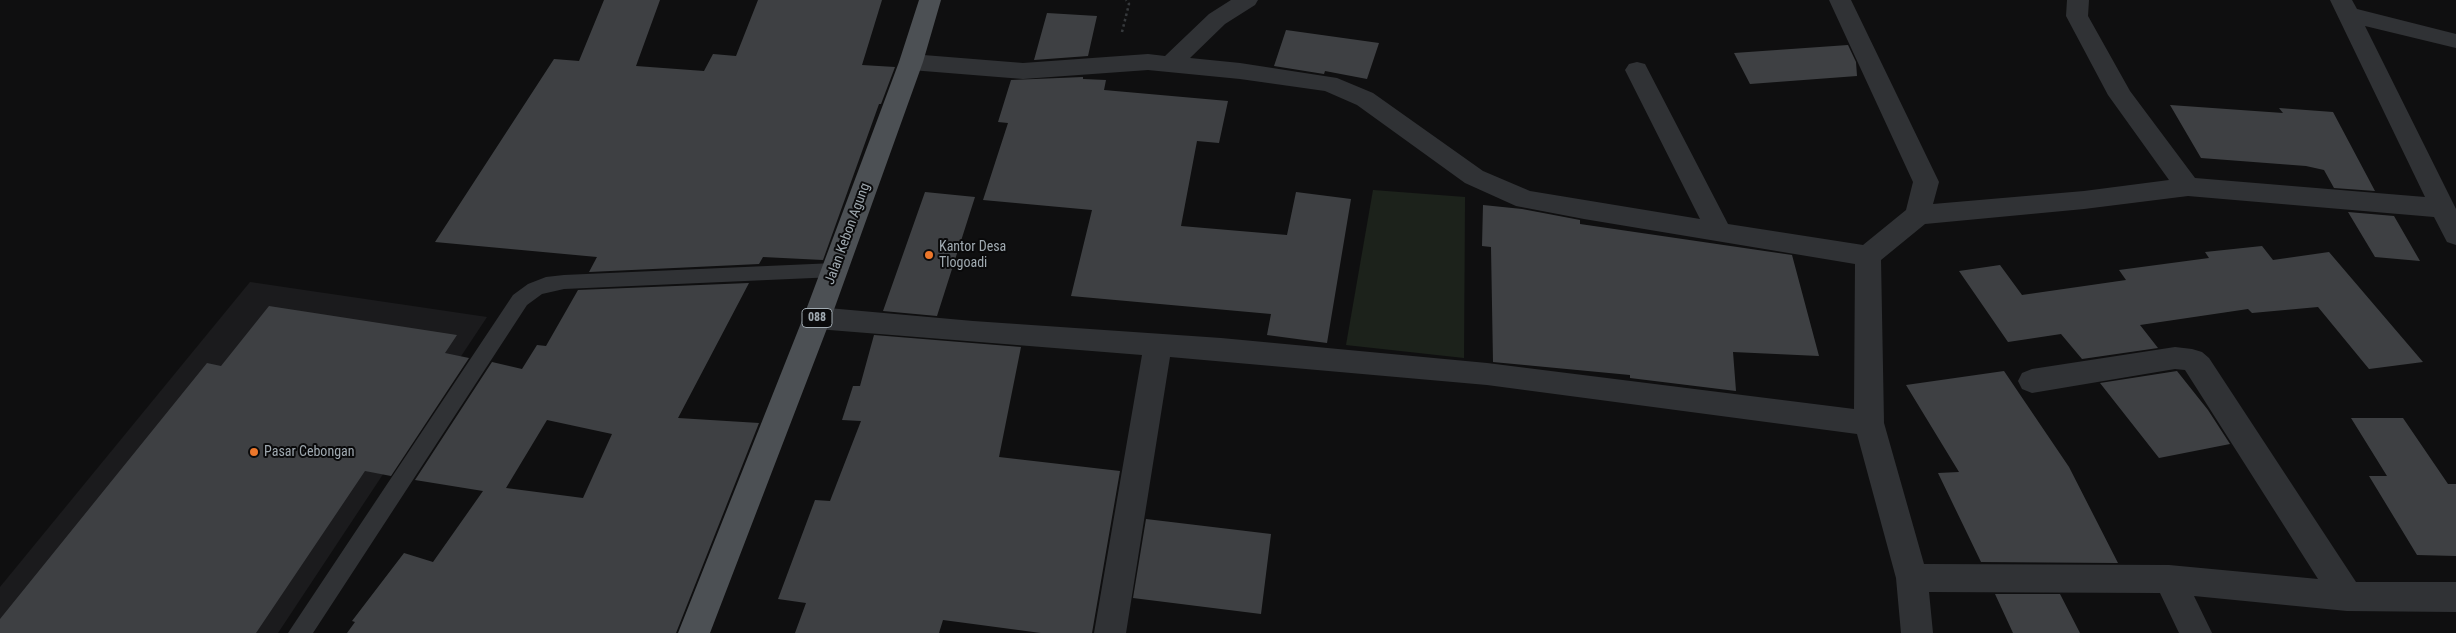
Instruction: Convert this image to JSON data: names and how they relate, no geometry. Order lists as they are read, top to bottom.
{
  "streets": {
    "main road": ["Jalan Kebon Agung", "088"]
  },
  "places": ["Kantor Desa Tlogoadi", "Pasar Cebongan"]
}
